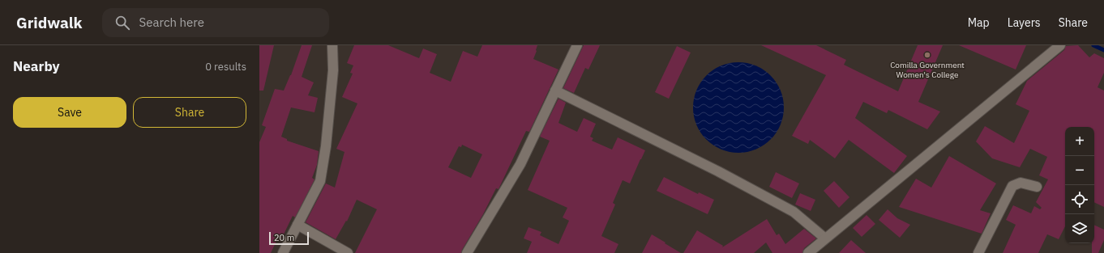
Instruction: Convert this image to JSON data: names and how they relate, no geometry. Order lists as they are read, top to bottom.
{
  "places": ["Comilla Government Women's College"],
  "scale_bar": "20 m",
  "page": {
    "header": "Gridwalk",
    "search": "Search here",
    "nav": ["Map", "Layers", "Share"],
    "heading": ["Nearby", "0 results"],
    "buttons": ["Save", "Share"],
    "map_buttons": ["+", "−"],
    "scale": "20 m"
  }
}
